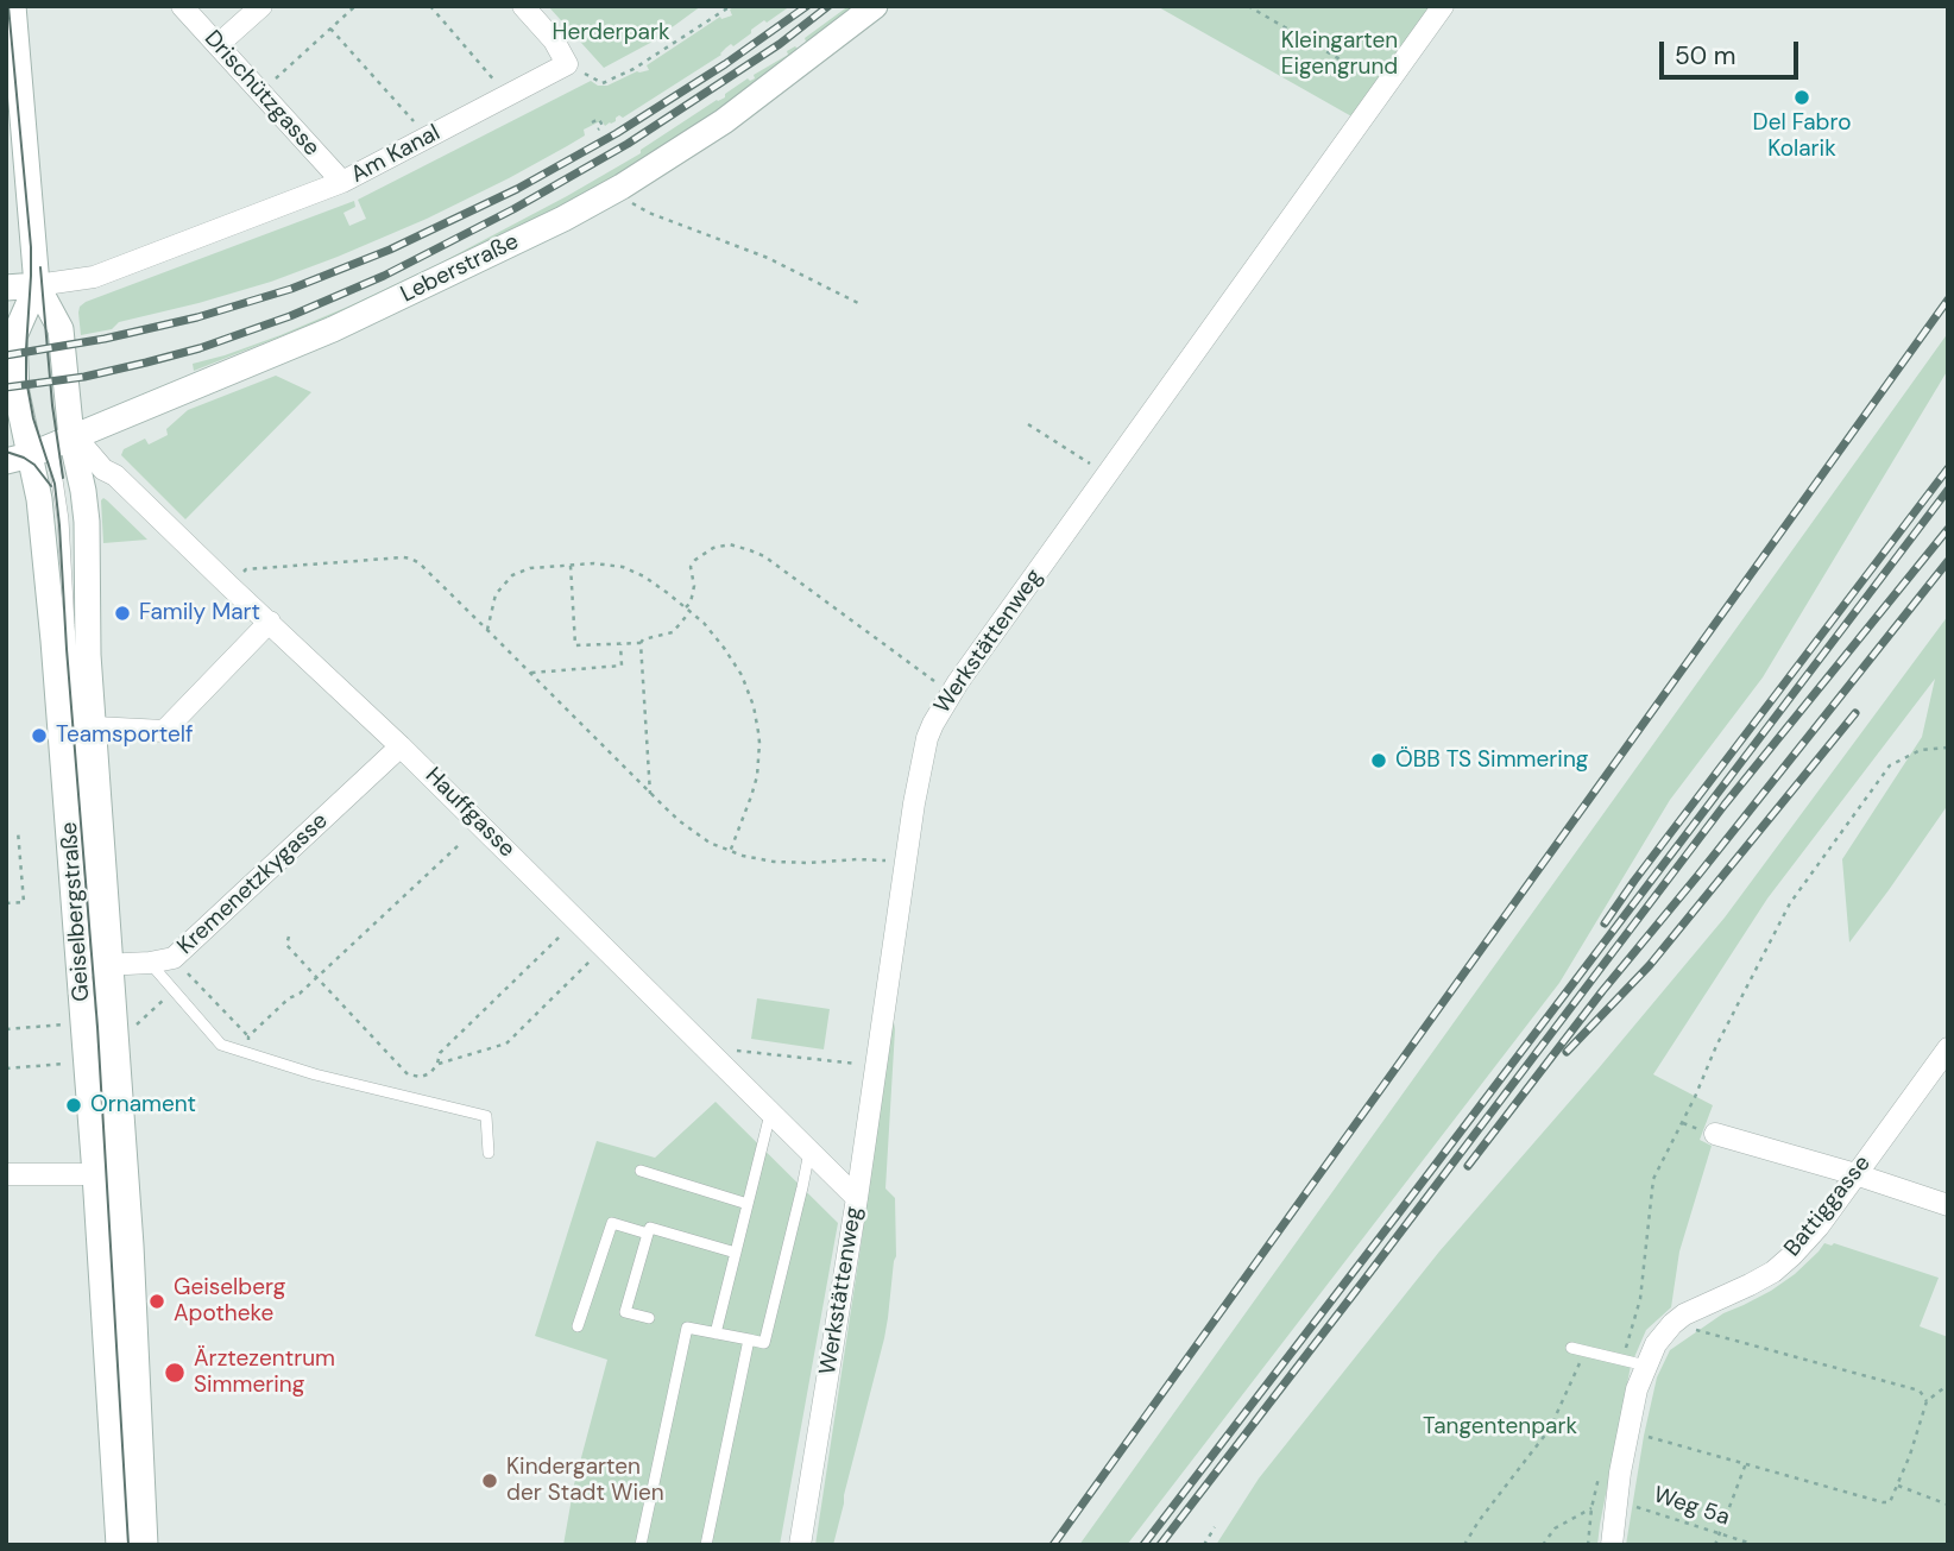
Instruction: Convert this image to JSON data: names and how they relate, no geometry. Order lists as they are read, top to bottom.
{
  "streets": {
    "main road": ["Leberstraße", "Geiselbergstraße"],
    "street": [
      "Drischützgasse",
      "Am Kanal",
      "Werkstättenweg",
      "Hauffgasse",
      "Kremenetzkygasse",
      "Battiggasse"
    ],
    "path": ["Weg 5a"]
  },
  "crossings": [
    ["Drischützgasse", "Am Kanal"],
    ["Am Kanal", "Geiselbergstraße"],
    ["Leberstraße", "Hauffgasse"],
    ["Leberstraße", "Geiselbergstraße"],
    ["Werkstättenweg", "Hauffgasse"],
    ["Hauffgasse", "Kremenetzkygasse"],
    ["Hauffgasse", "Geiselbergstraße"],
    ["Kremenetzkygasse", "Geiselbergstraße"]
  ],
  "parks": ["Herderpark", "Kleingarten Eigengrund", "Tangentenpark"],
  "places": [
    "Del Fabro Kolarik",
    "Family Mart",
    "Teamsportelf",
    "ÖBB TS Simmering",
    "Ornament",
    "Geiselberg Apotheke",
    "Ärztezentrum Simmering",
    "Kindergarten der Stadt Wien"
  ],
  "scale_bar": "50 m"
}
